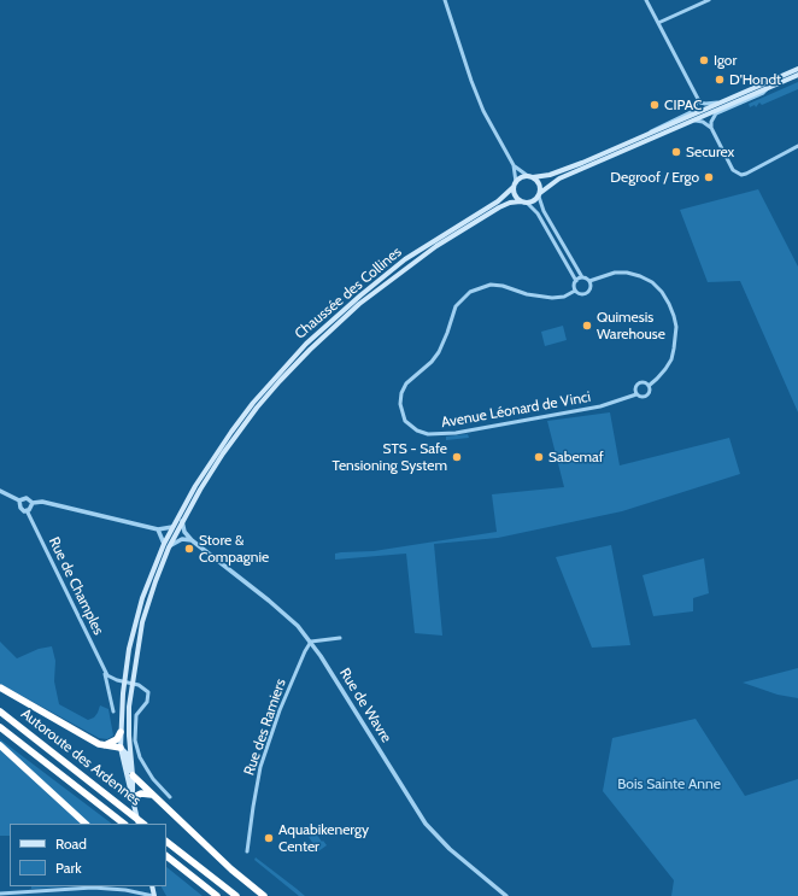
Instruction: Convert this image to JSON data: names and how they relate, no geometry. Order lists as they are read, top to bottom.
{
  "streets": {
    "highway": ["Autoroute des Ardennes"],
    "main road": ["Chaussée des Collines"],
    "street": [
      "Avenue Léonard de Vinci",
      "Rue de Champles",
      "Rue de Wavre",
      "Rue des Ramiers"
    ]
  },
  "crossings": [
    ["Chaussée des Collines", "Rue de Wavre"],
    ["Rue de Wavre", "Rue des Ramiers"]
  ],
  "parks": ["Bois Sainte Anne"],
  "places": [
    "Igor",
    "D'Hondt",
    "CIPAC",
    "Securex",
    "Degroof / Ergo",
    "Quimesis Warehouse",
    "STS - Safe Tensioning System",
    "Sabemaf",
    "Store & Compagnie",
    "Aquabikenergy Center"
  ],
  "legend": ["Road", "Park"]
}
